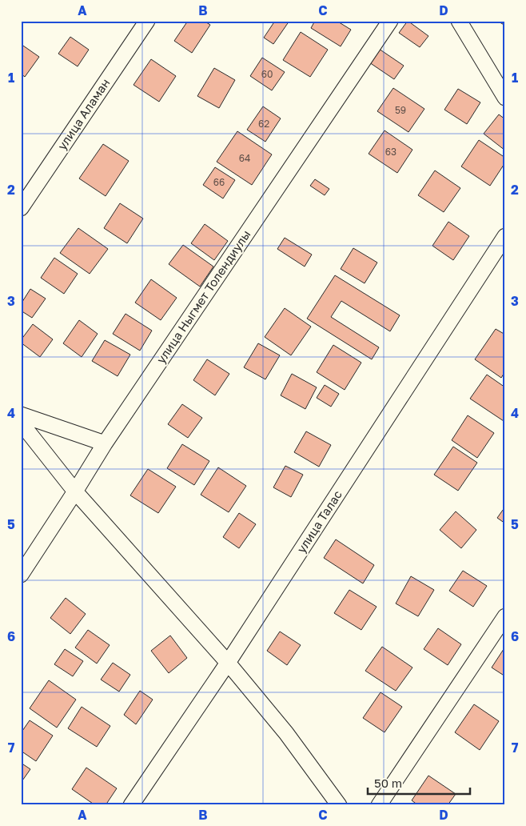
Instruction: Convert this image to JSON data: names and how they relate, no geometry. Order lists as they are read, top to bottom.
{
  "streets": {
    "street": ["улица Аламан", "улица Ныгмет Толендиулы", "улица Талас"]
  },
  "house_numbers": [
    "60",
    "59",
    "62",
    "63",
    "64",
    "66"
  ],
  "scale_bar": "50 m",
  "grid": {
    "columns": [
      "A",
      "B",
      "C",
      "D"
    ],
    "rows": [
      "1",
      "2",
      "3",
      "4",
      "5",
      "6",
      "7"
    ]
  }
}
